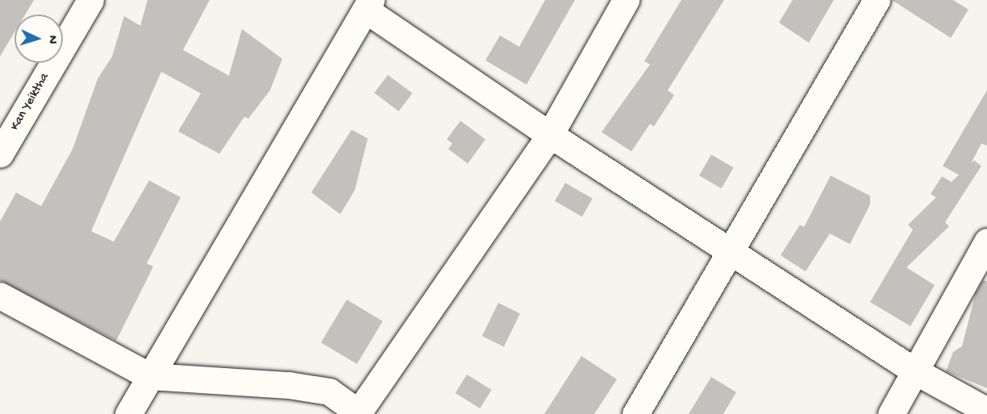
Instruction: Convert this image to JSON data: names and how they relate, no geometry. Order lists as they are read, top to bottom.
{
  "streets": {
    "street": ["Kan Yeiktha"]
  },
  "north": "right"
}
